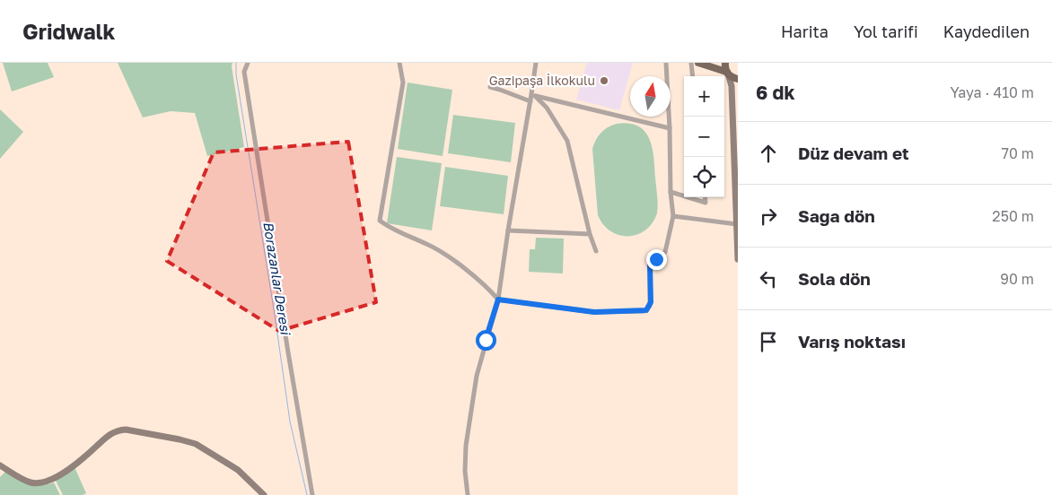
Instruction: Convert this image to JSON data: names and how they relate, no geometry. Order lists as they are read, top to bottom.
{
  "water": ["Borazanlar Deresi"],
  "places": ["Gazipaşa İlkokulu"],
  "north": "top",
  "page": {
    "header": "Gridwalk",
    "nav": ["Harita", "Yol tarifi", "Kaydedilen"],
    "heading": ["6 dk", "Yaya · 410 m"],
    "map_buttons": ["+", "−"],
    "list": [
      ["Düz devam et", "70 m"],
      ["Sağa dön", "250 m"],
      ["Sola dön", "90 m"],
      "Varış noktası"
    ]
  }
}
